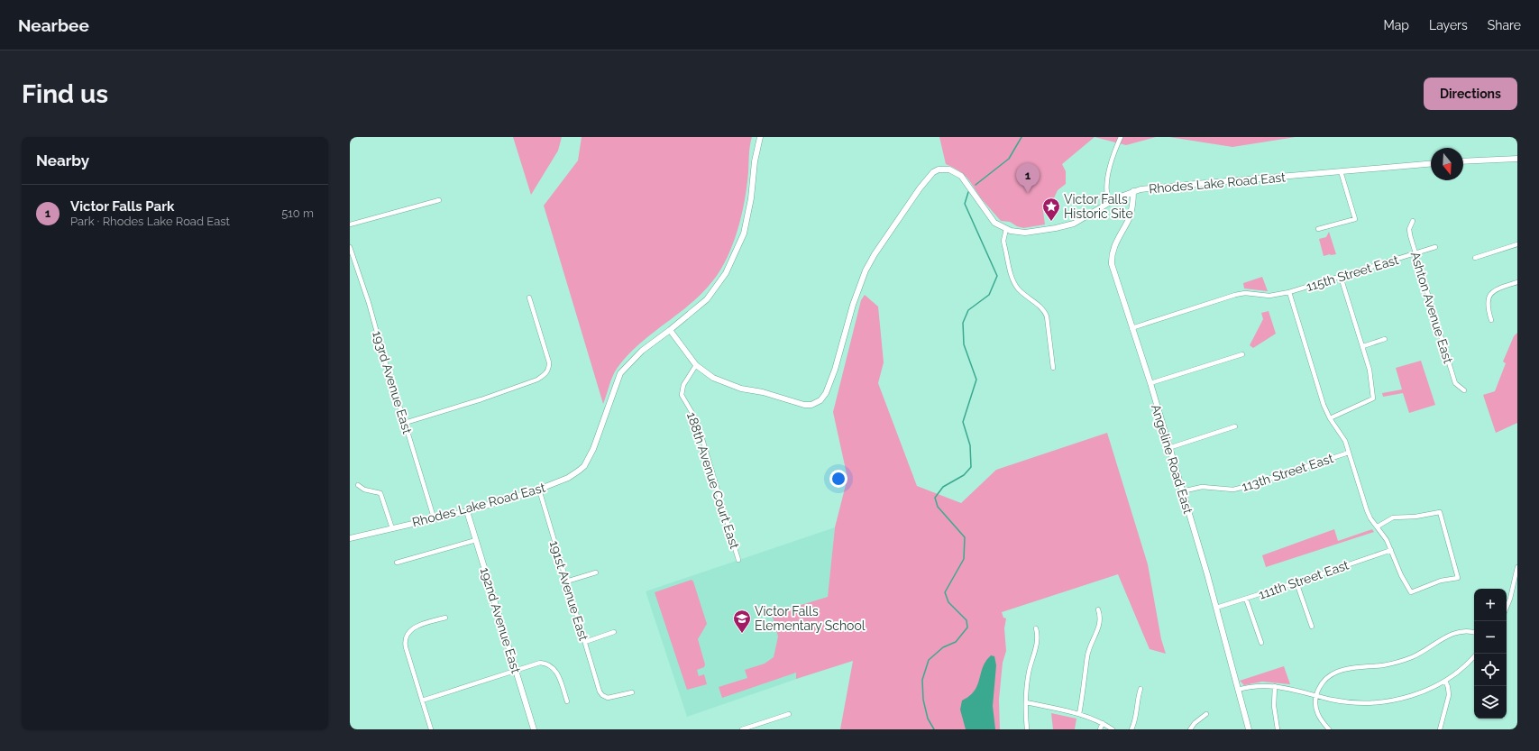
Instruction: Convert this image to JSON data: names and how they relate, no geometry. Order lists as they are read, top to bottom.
{
  "streets": {
    "street": [
      "Rhodes Lake Road East",
      "115th Street East",
      "Ashton Avenue East",
      "193rd Avenue East",
      "Angeline Road East",
      "113th Street East",
      "188th Avenue Court East",
      "111th Street East",
      "191st Avenue East",
      "192nd Avenue East"
    ]
  },
  "crossings": [
    ["Rhodes Lake Road East", "193rd Avenue East"],
    ["Rhodes Lake Road East", "Angeline Road East"],
    ["Rhodes Lake Road East", "188th Avenue Court East"],
    ["Rhodes Lake Road East", "191st Avenue East"],
    ["Rhodes Lake Road East", "192nd Avenue East"],
    ["115th Street East", "Ashton Avenue East"],
    ["115th Street East", "Angeline Road East"],
    ["Angeline Road East", "113th Street East"],
    ["Angeline Road East", "111th Street East"]
  ],
  "places": {
    "place": ["Victor Falls Historic Site"],
    "school or university": ["Victor Falls Elementary School"]
  },
  "north": "bottom",
  "page": {
    "header": "Nearbee",
    "nav": ["Map", "Layers", "Share"],
    "buttons": "Directions",
    "title": "Find us",
    "heading": "Nearby",
    "pins": "1",
    "list": [
      {
        "mark": "1",
        "name": "Victor Falls Park",
        "note": "Park · Rhodes Lake Road East",
        "value": "510 m"
      }
    ],
    "map_buttons": ["+", "−"]
  }
}
